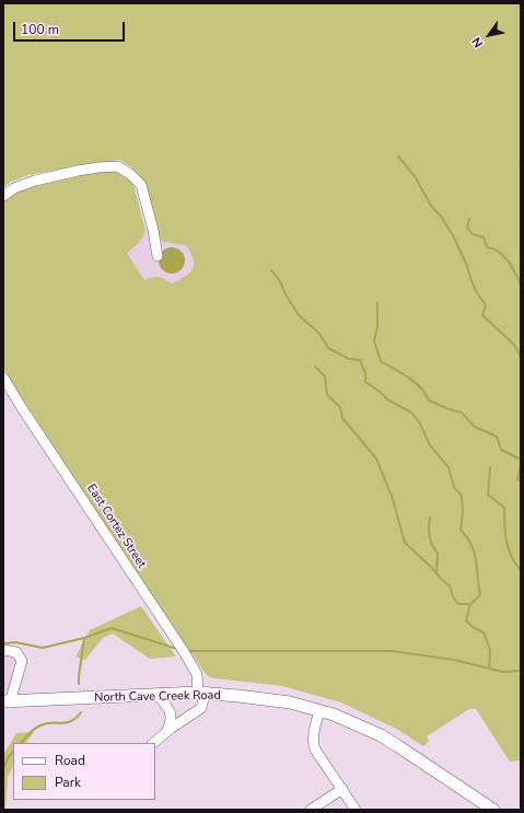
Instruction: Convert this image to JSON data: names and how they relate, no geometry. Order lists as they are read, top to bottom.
{
  "streets": {
    "main road": ["North Cave Creek Road"],
    "street": ["East Cortez Street"]
  },
  "crossings": [
    ["East Cortez Street", "North Cave Creek Road"]
  ],
  "legend": ["Road", "Park"],
  "scale_bar": "100 m",
  "north": "bottom left"
}
